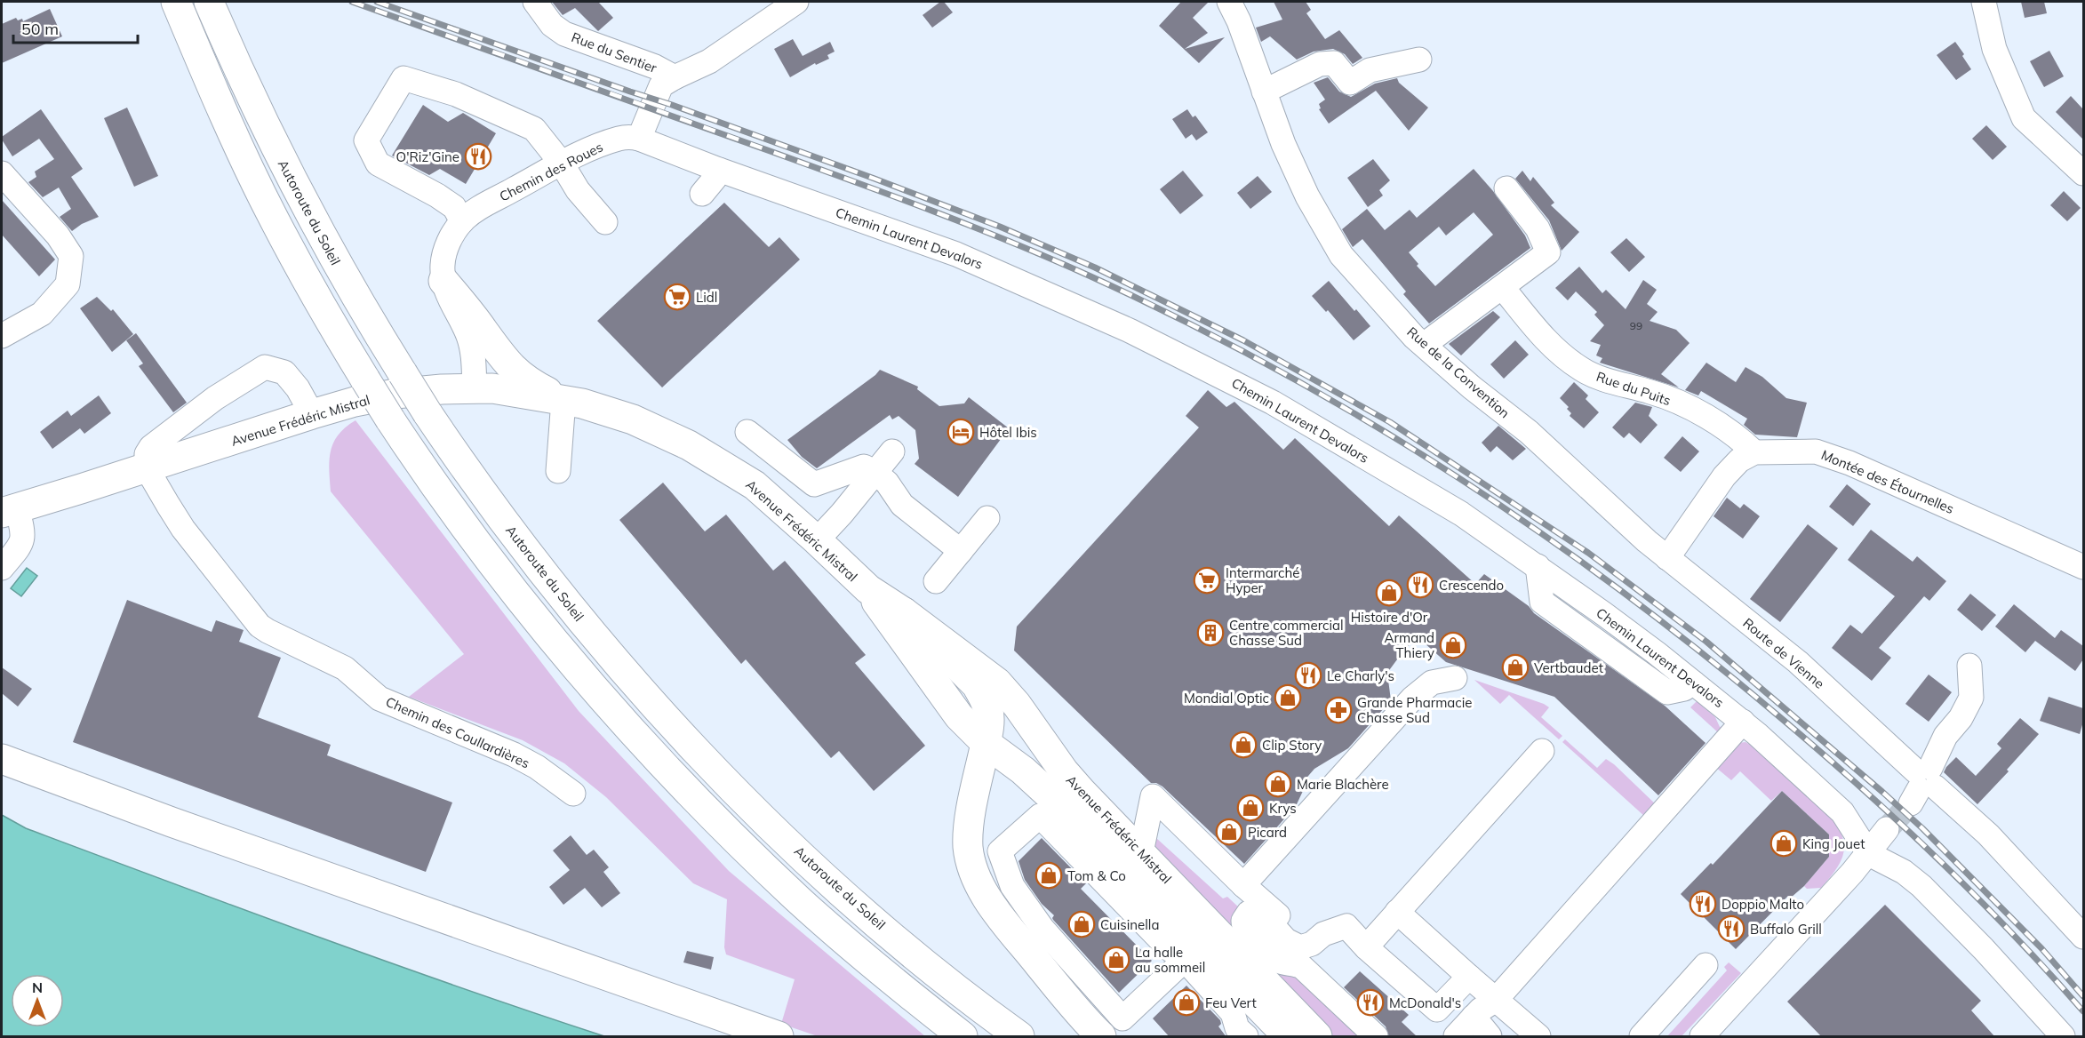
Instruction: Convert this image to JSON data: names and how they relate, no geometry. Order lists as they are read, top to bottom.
{
  "streets": {
    "main road": ["Autoroute du Soleil", "Avenue Frédéric Mistral"],
    "street": [
      "Rue du Sentier",
      "Chemin des Roues",
      "Chemin Laurent Devalors",
      "Rue de la Convention",
      "Rue du Puits",
      "Montée des Étournelles",
      "Route de Vienne",
      "Chemin des Coullardières"
    ]
  },
  "crossings": [
    ["Chemin des Roues", "Chemin Laurent Devalors"],
    ["Chemin des Roues", "Avenue Frédéric Mistral"],
    ["Rue de la Convention", "Route de Vienne"],
    ["Rue du Puits", "Montée des Étournelles"],
    ["Avenue Frédéric Mistral", "Chemin des Coullardières"]
  ],
  "places": {
    "restaurant": [
      "O'Riz'Gine",
      "Crescendo",
      "Le Charly's",
      "Doppio Malto",
      "Buffalo Grill",
      "McDonald's"
    ],
    "supermarket": ["Lidl", "Intermarché Hyper"],
    "hotel": ["Hôtel Ibis"],
    "shop": [
      "Histoire d'Or",
      "Armand Thiery",
      "Vertbaudet",
      "Mondial Optic",
      "Clip Story",
      "Marie Blachère",
      "Krys",
      "Picard",
      "King Jouet",
      "Tom & Co",
      "Cuisinella",
      "La halle au sommeil",
      "Feu Vert"
    ],
    "building": ["Centre commercial Chasse Sud"],
    "pharmacy": ["Grande Pharmacie Chasse Sud"]
  },
  "house_numbers": ["99"],
  "scale_bar": "50 m",
  "north": "top"
}
